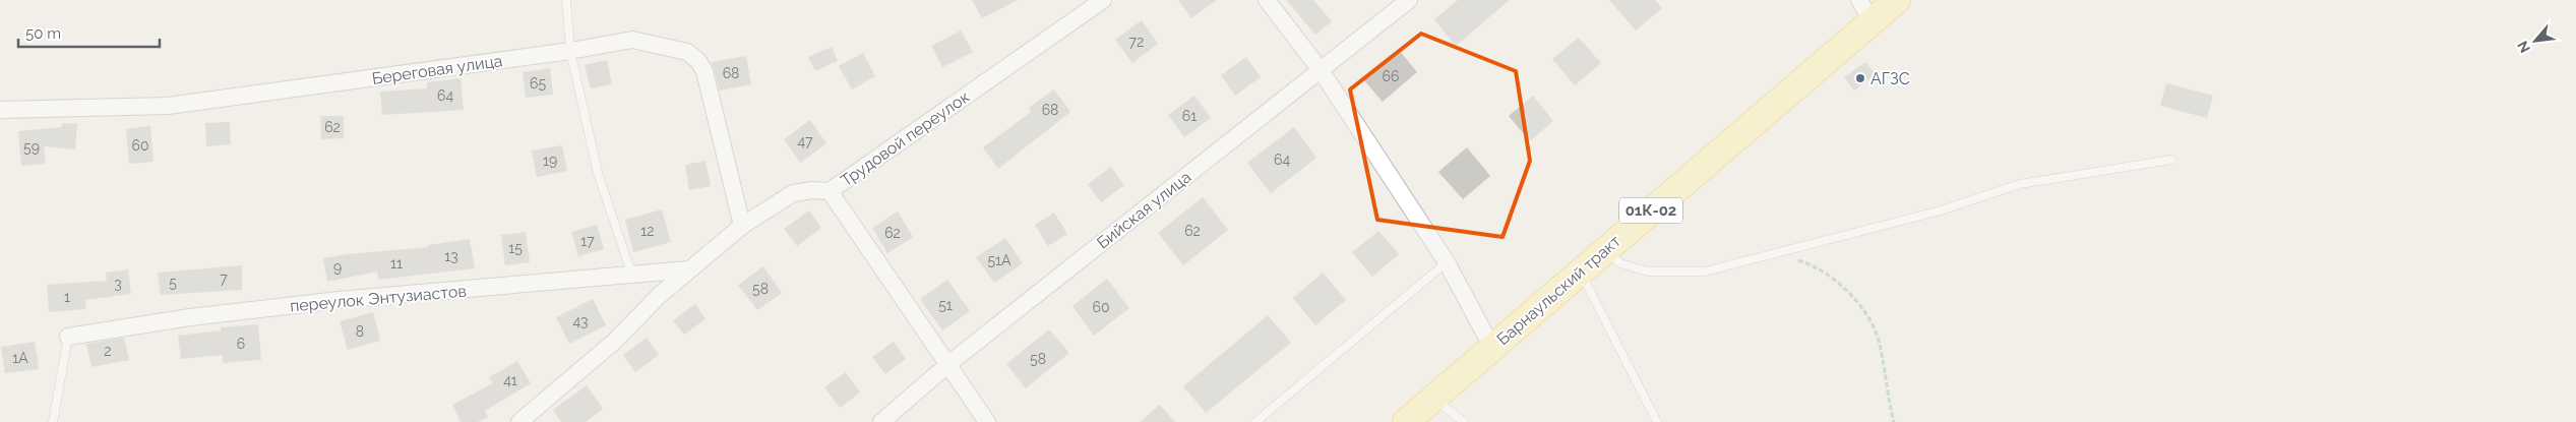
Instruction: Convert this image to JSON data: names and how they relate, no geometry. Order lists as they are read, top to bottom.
{
  "streets": {
    "main road": ["01К-02", "Барнаульский тракт"],
    "street": [
      "Береговая улица",
      "Трудовой переулок",
      "Бийская улица",
      "переулок Энтузиастов"
    ]
  },
  "crossings": [
    ["Береговая улица", "Трудовой переулок"],
    ["Трудовой переулок", "переулок Энтузиастов"]
  ],
  "places": ["АГЗС"],
  "house_numbers": [
    "72",
    "68",
    "66",
    "65",
    "64",
    "68",
    "61",
    "62",
    "47",
    "60",
    "59",
    "64",
    "19",
    "12",
    "62",
    "62",
    "17",
    "15",
    "13",
    "51А",
    "11",
    "9",
    "7",
    "5",
    "3",
    "58",
    "1",
    "51",
    "60",
    "43",
    "8",
    "6",
    "2",
    "1А",
    "58",
    "41"
  ],
  "scale_bar": "50 m",
  "north": "bottom left"
}
